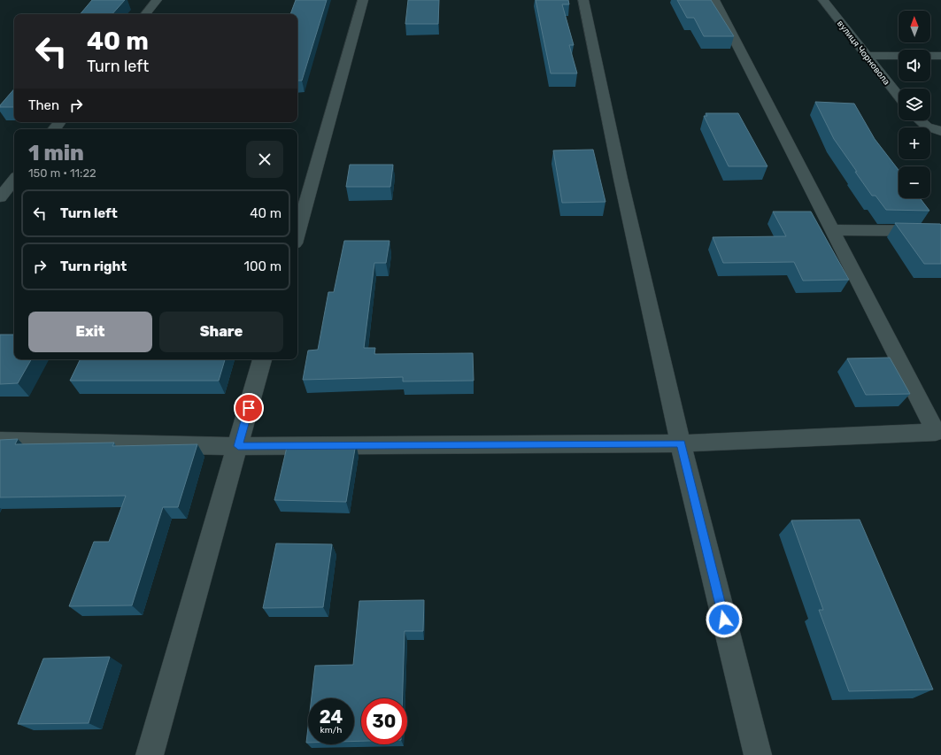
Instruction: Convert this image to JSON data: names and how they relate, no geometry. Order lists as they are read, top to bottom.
{
  "streets": {
    "street": ["вулиця Чорновола"]
  },
  "north": "top",
  "page": {
    "map_buttons": ["+", "−"],
    "turn": ["40 m", "Turn left"],
    "then": "Then",
    "heading": ["1 min", "150 m · 11:22"],
    "list": [
      {
        "name": "Turn left",
        "value": "40 m"
      },
      {
        "name": "Turn right",
        "value": "100 m"
      }
    ],
    "buttons": ["Exit", "Share"],
    "speed": "24 km/h",
    "limit": "30"
  }
}
